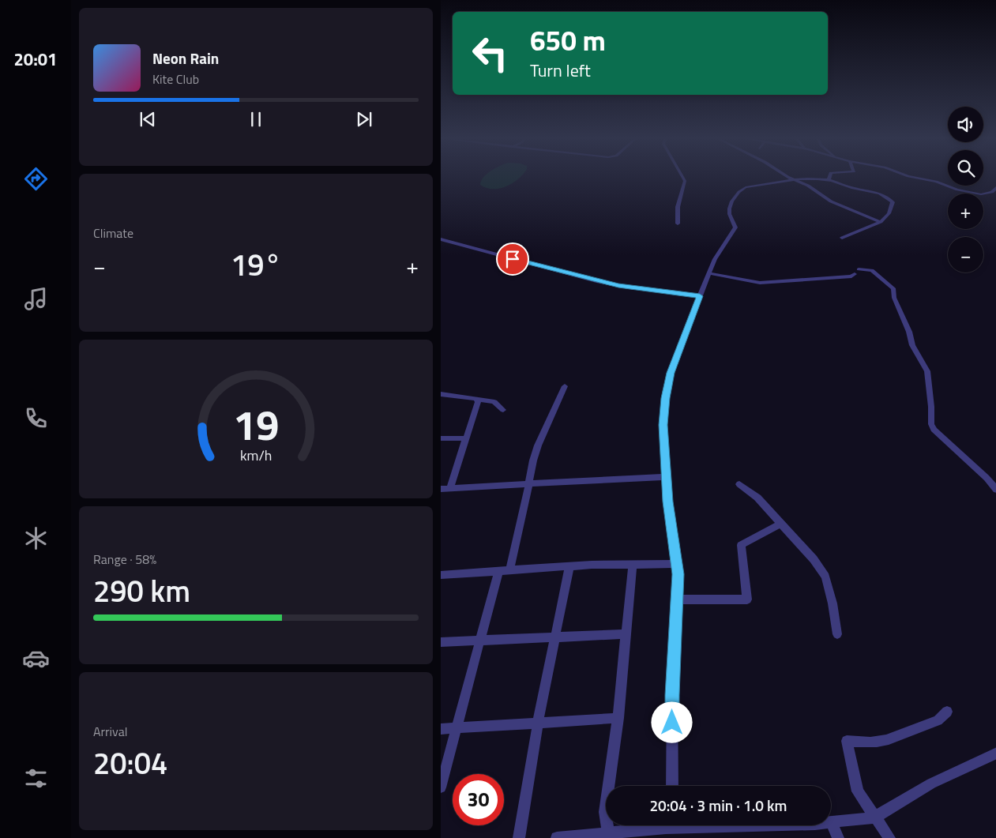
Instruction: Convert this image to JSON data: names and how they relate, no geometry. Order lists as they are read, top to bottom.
{
  "page": {
    "tabs": "20:01",
    "turn": ["650 m", "Turn left"],
    "song": ["Neon Rain", "Kite Club"],
    "map_buttons": ["+", "−"],
    "tile": [
      "Climate",
      ["Range · 58%", "290 km"],
      ["Arrival", "20:04"]
    ],
    "heat": ["−", "19°", "+"],
    "limit": "30",
    "trip": "20:04 · 3 min · 1.0 km",
    "gauge": ["19", "km/h"]
  }
}
